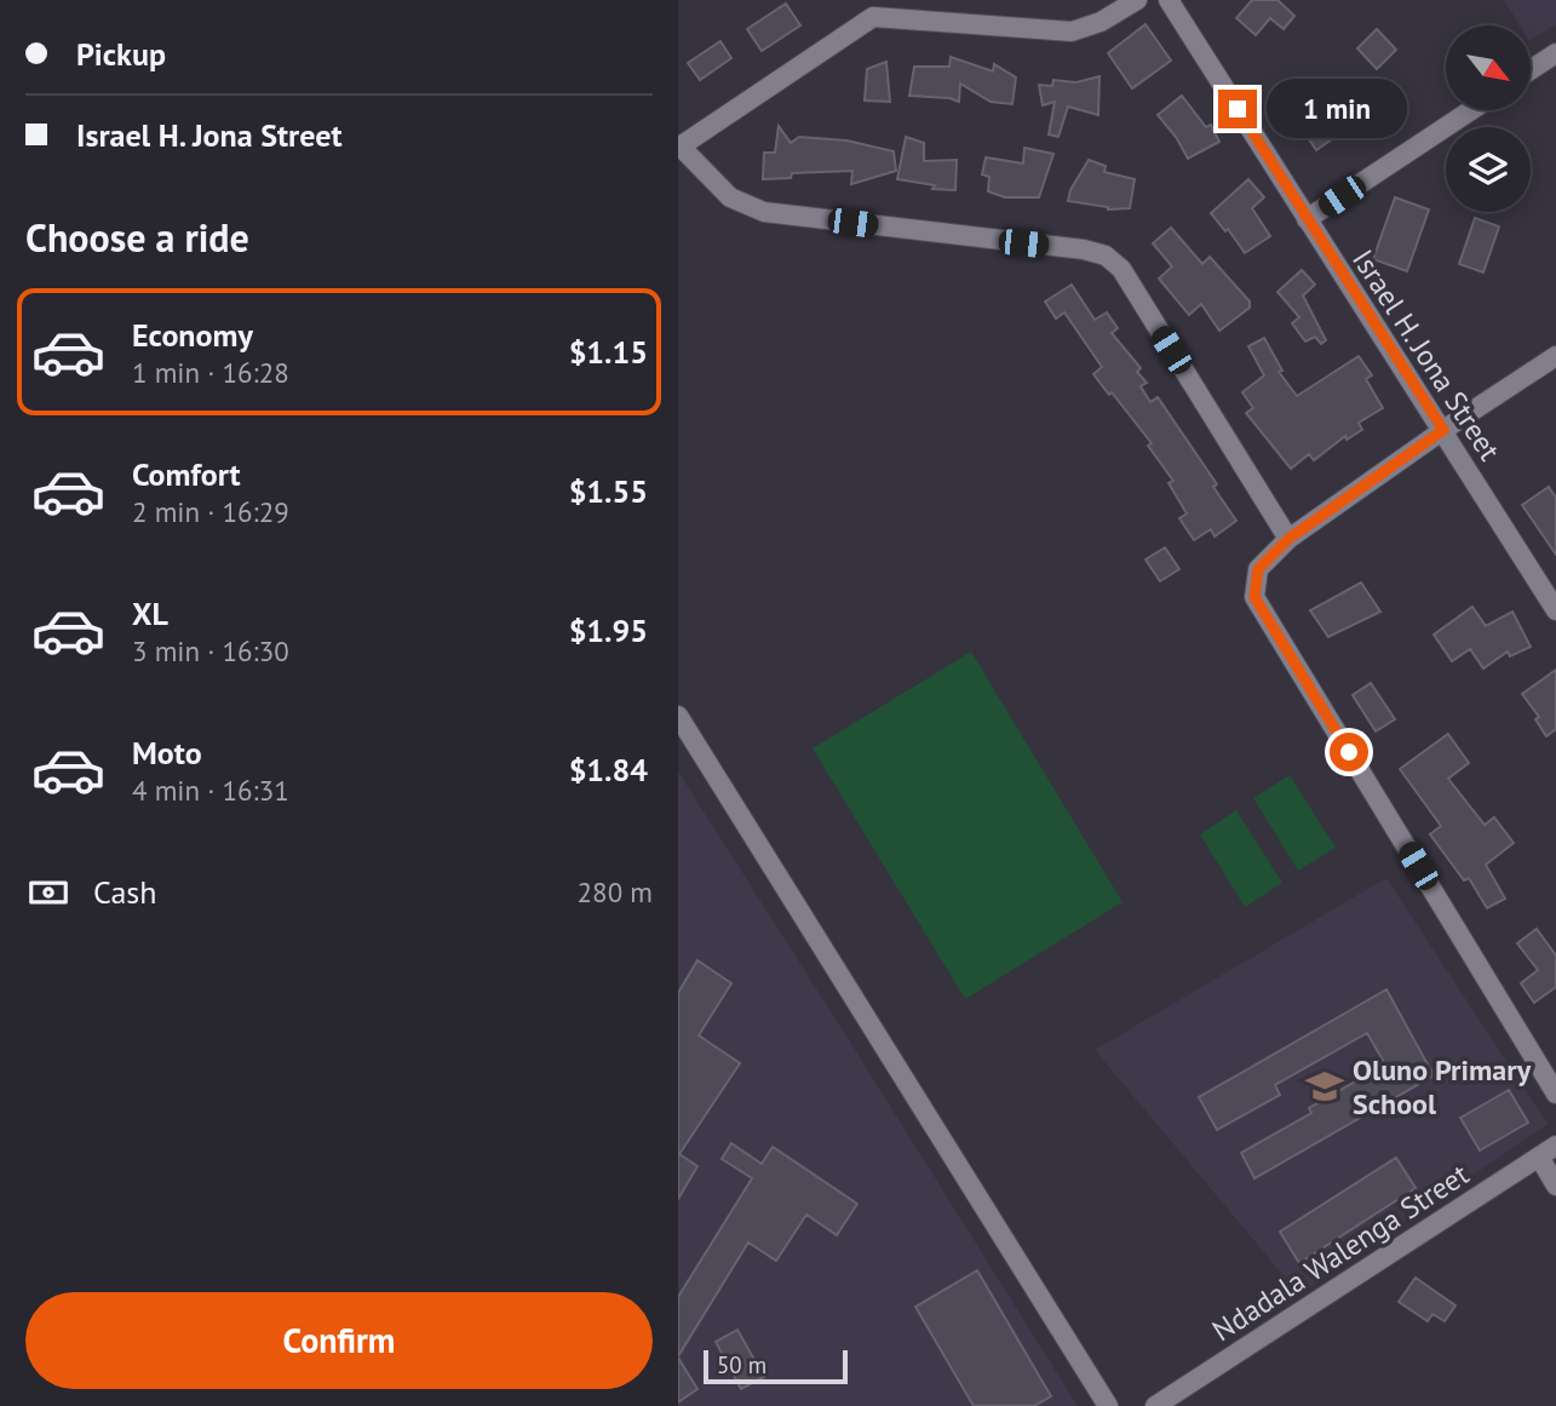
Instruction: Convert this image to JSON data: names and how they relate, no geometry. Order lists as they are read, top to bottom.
{
  "streets": {
    "street": ["Israel H. Jona Street", "Ndadala Walenga Street"]
  },
  "places": {
    "school or university": ["Oluno Primary School"]
  },
  "scale_bar": "50 m",
  "north": "bottom right",
  "page": {
    "banner": ["Pickup", "Israel H. Jona Street"],
    "bubble": "1 min",
    "heading": "Choose a ride",
    "list": [
      {
        "name": "Economy",
        "note": "1 min · 16:28",
        "value": "$1.15"
      },
      {
        "name": "Comfort",
        "note": "2 min · 16:29",
        "value": "$1.55"
      },
      {
        "name": "XL",
        "note": "3 min · 16:30",
        "value": "$1.95"
      },
      {
        "name": "Moto",
        "note": "4 min · 16:31",
        "value": "$1.84"
      }
    ],
    "pay": ["Cash", "280 m"],
    "buttons": "Confirm",
    "scale": "50 m"
  }
}
